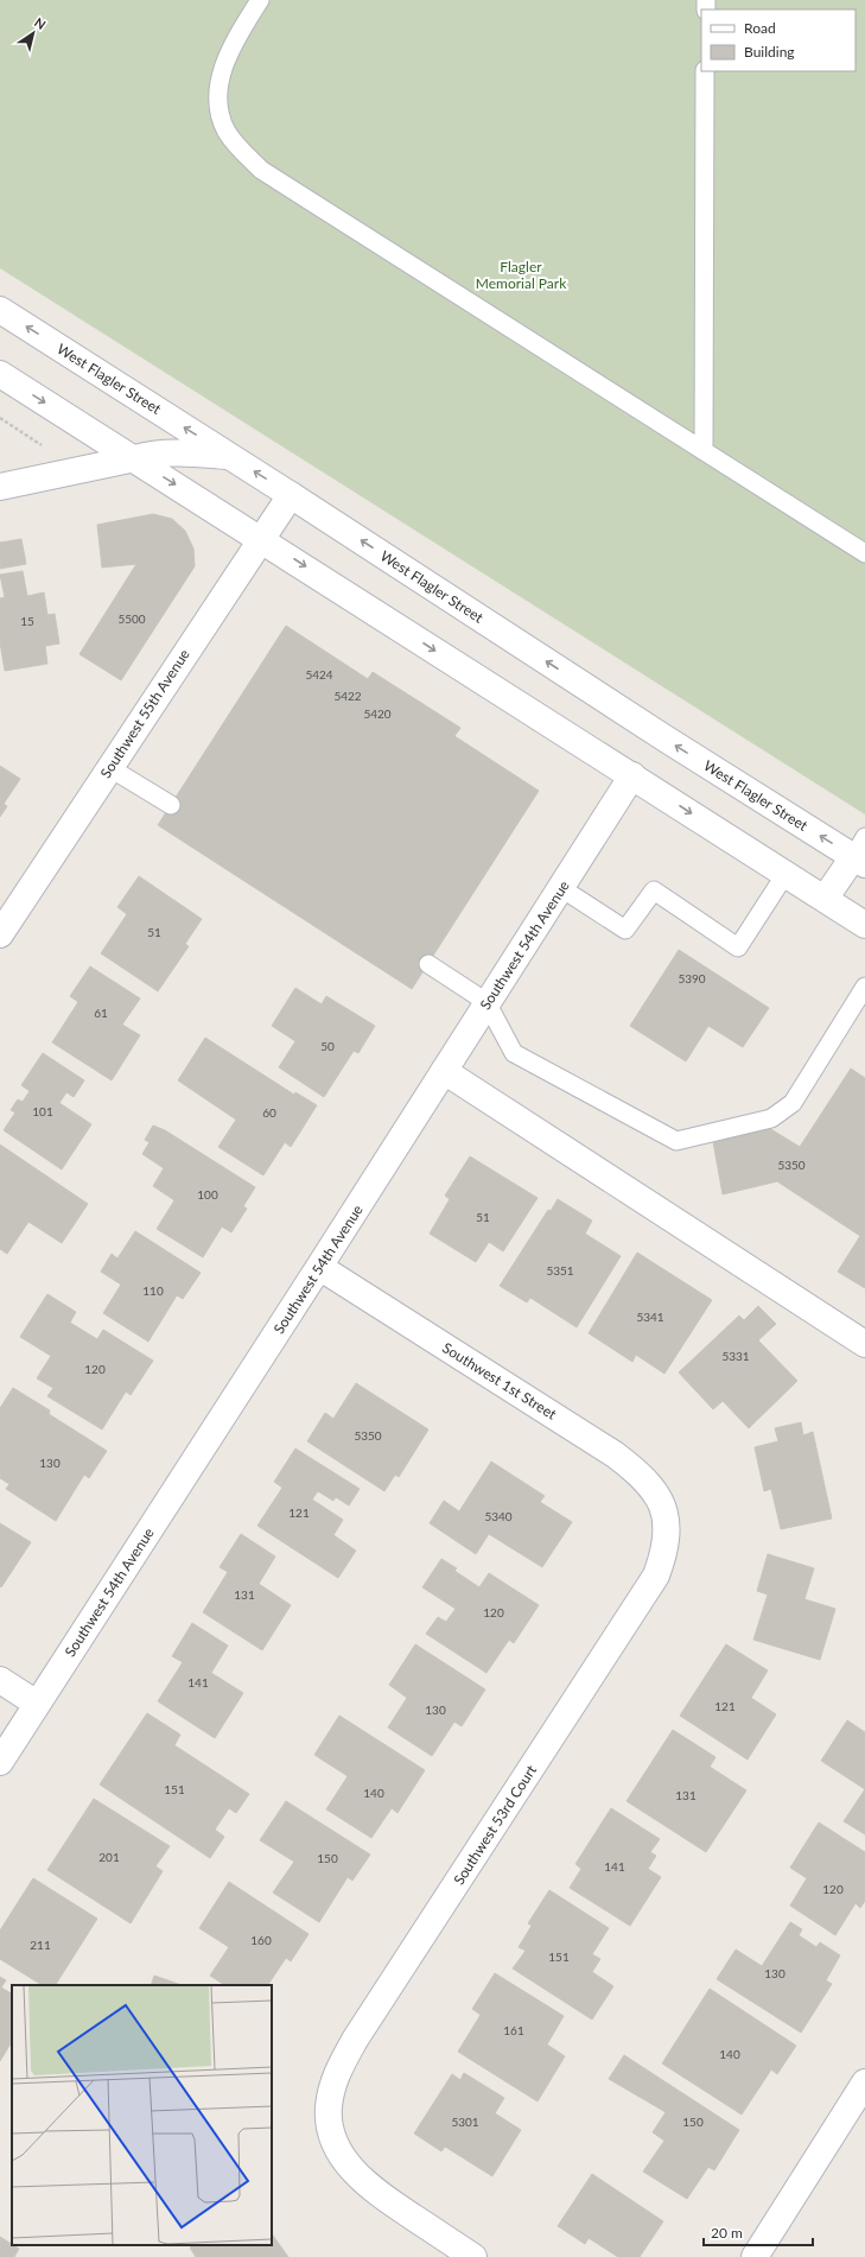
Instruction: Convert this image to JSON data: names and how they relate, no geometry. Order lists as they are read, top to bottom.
{
  "streets": {
    "street": [
      "West Flagler Street",
      "Southwest 55th Avenue",
      "Southwest 54th Avenue",
      "Southwest 1st Street",
      "Southwest 53rd Court"
    ]
  },
  "crossings": [
    ["West Flagler Street", "Southwest 55th Avenue"],
    ["Southwest 54th Avenue", "Southwest 1st Street"],
    ["Southwest 1st Street", "Southwest 53rd Court"]
  ],
  "parks": ["Flagler Memorial Park"],
  "house_numbers": [
    "5500",
    "15",
    "5424",
    "5422",
    "5420",
    "51",
    "5390",
    "61",
    "50",
    "101",
    "60",
    "5350",
    "100",
    "51",
    "5351",
    "110",
    "5341",
    "5331",
    "120",
    "5350",
    "130",
    "121",
    "5340",
    "131",
    "120",
    "141",
    "121",
    "130",
    "151",
    "140",
    "131",
    "201",
    "150",
    "141",
    "120",
    "160",
    "211",
    "151",
    "130",
    "161",
    "140",
    "5301",
    "150"
  ],
  "legend": ["Road", "Building"],
  "scale_bar": "20 m",
  "north": "top right"
}
